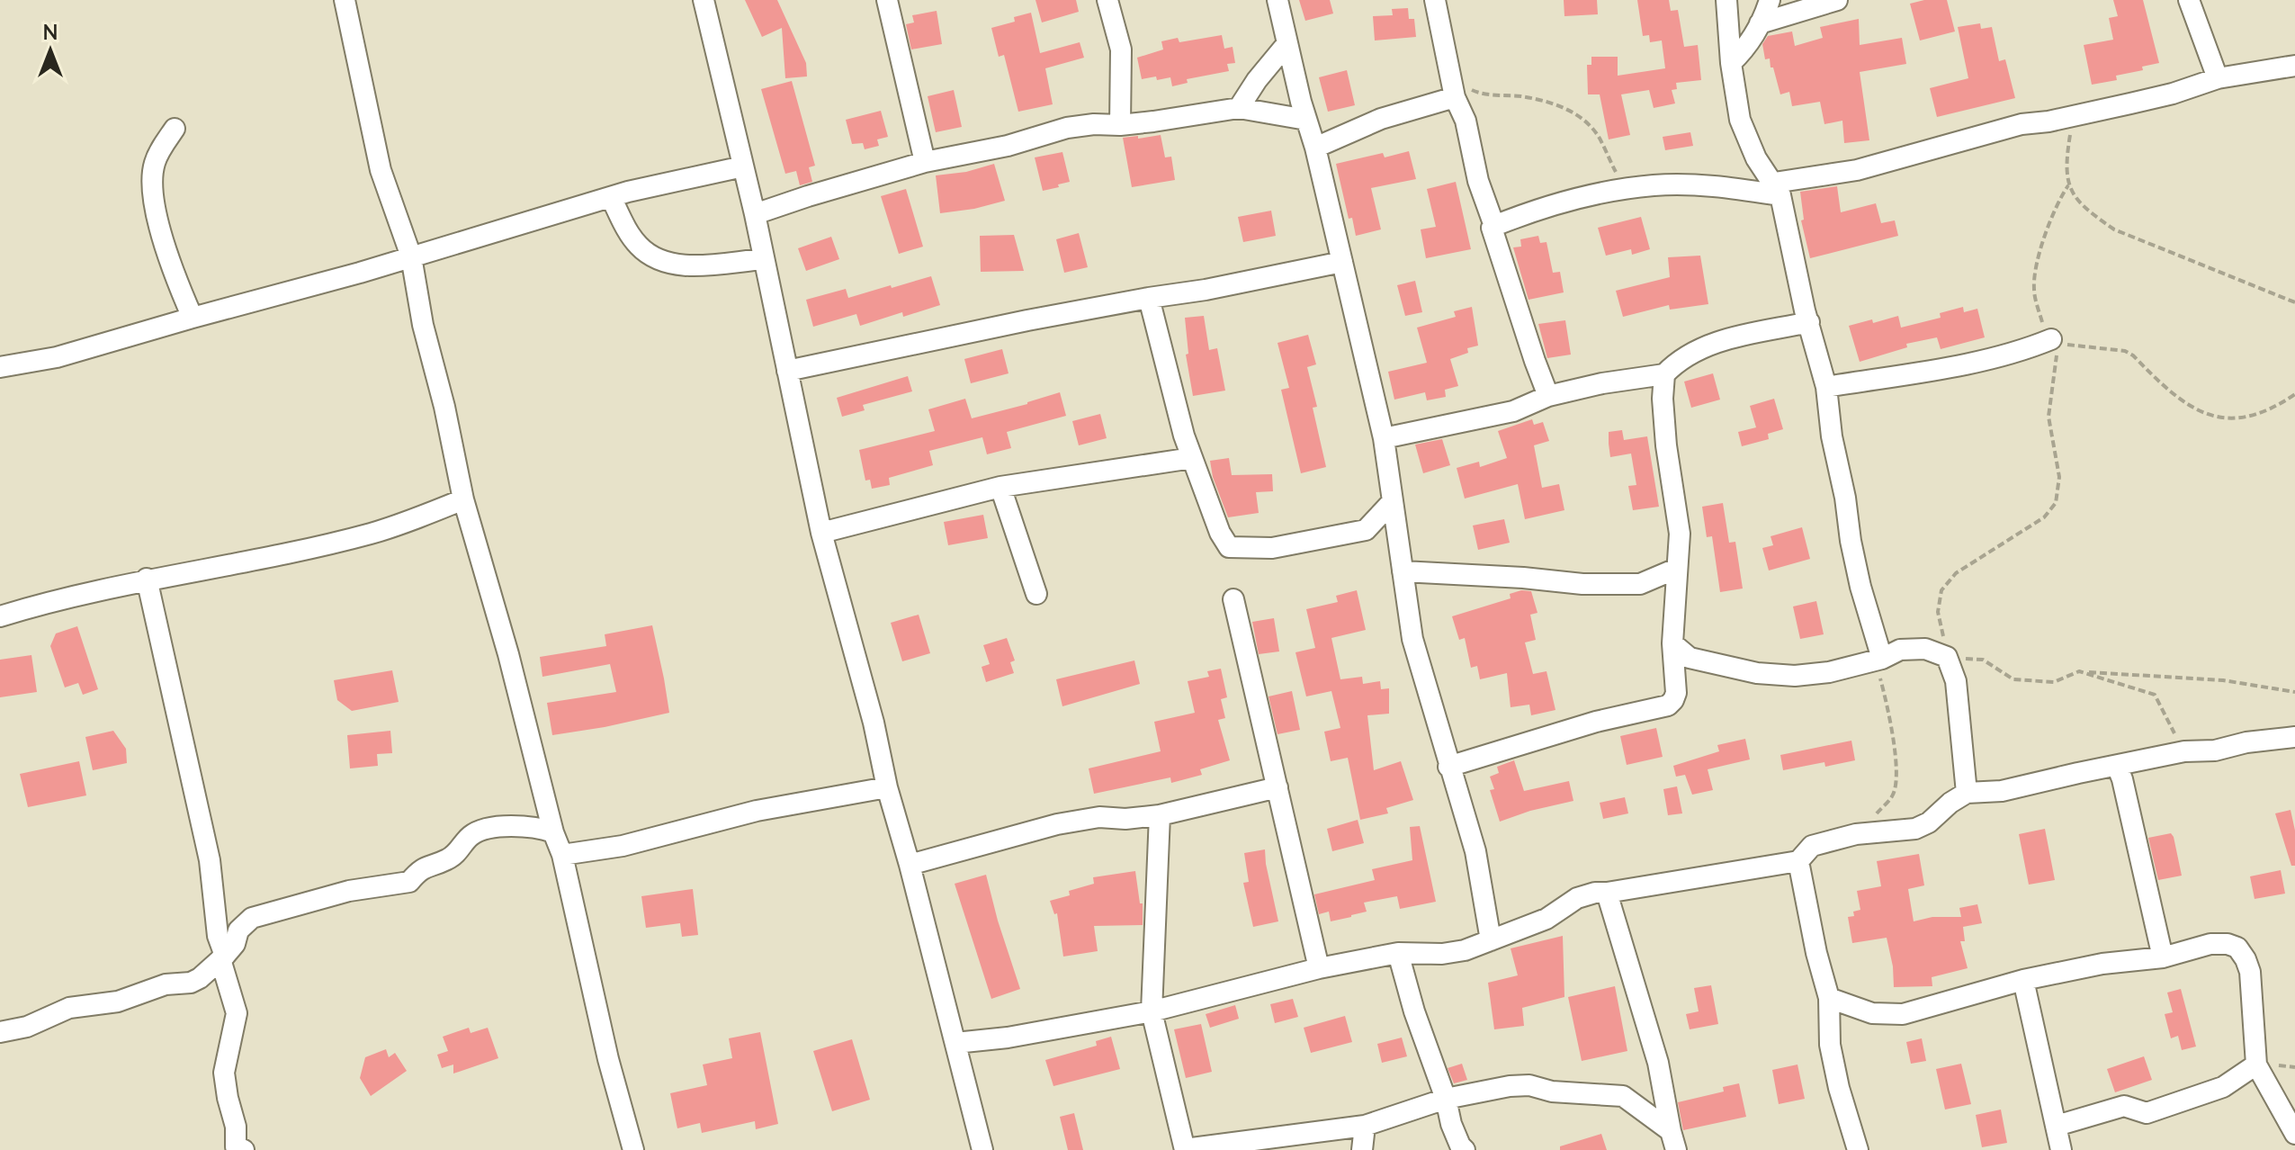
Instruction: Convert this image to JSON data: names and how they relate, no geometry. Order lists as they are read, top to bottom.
{
  "north": "top"
}
